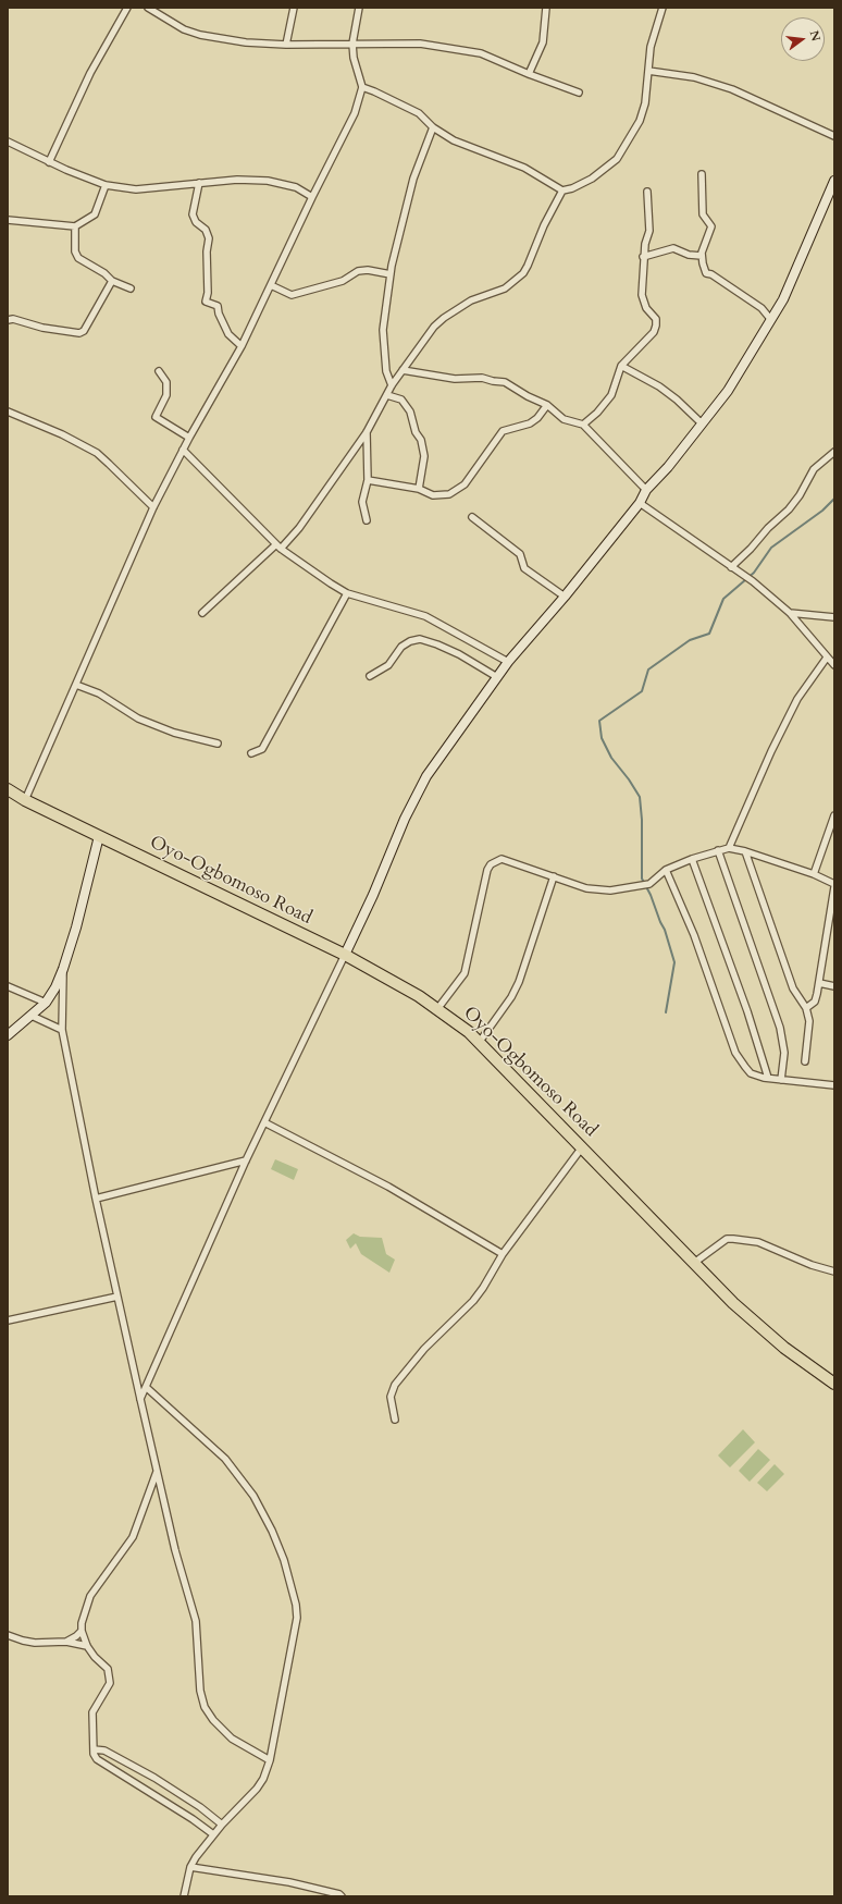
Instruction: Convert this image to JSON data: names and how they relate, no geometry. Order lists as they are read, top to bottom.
{
  "streets": {
    "highway": ["Oyo-Ogbomoso Road"]
  },
  "north": "right"
}
